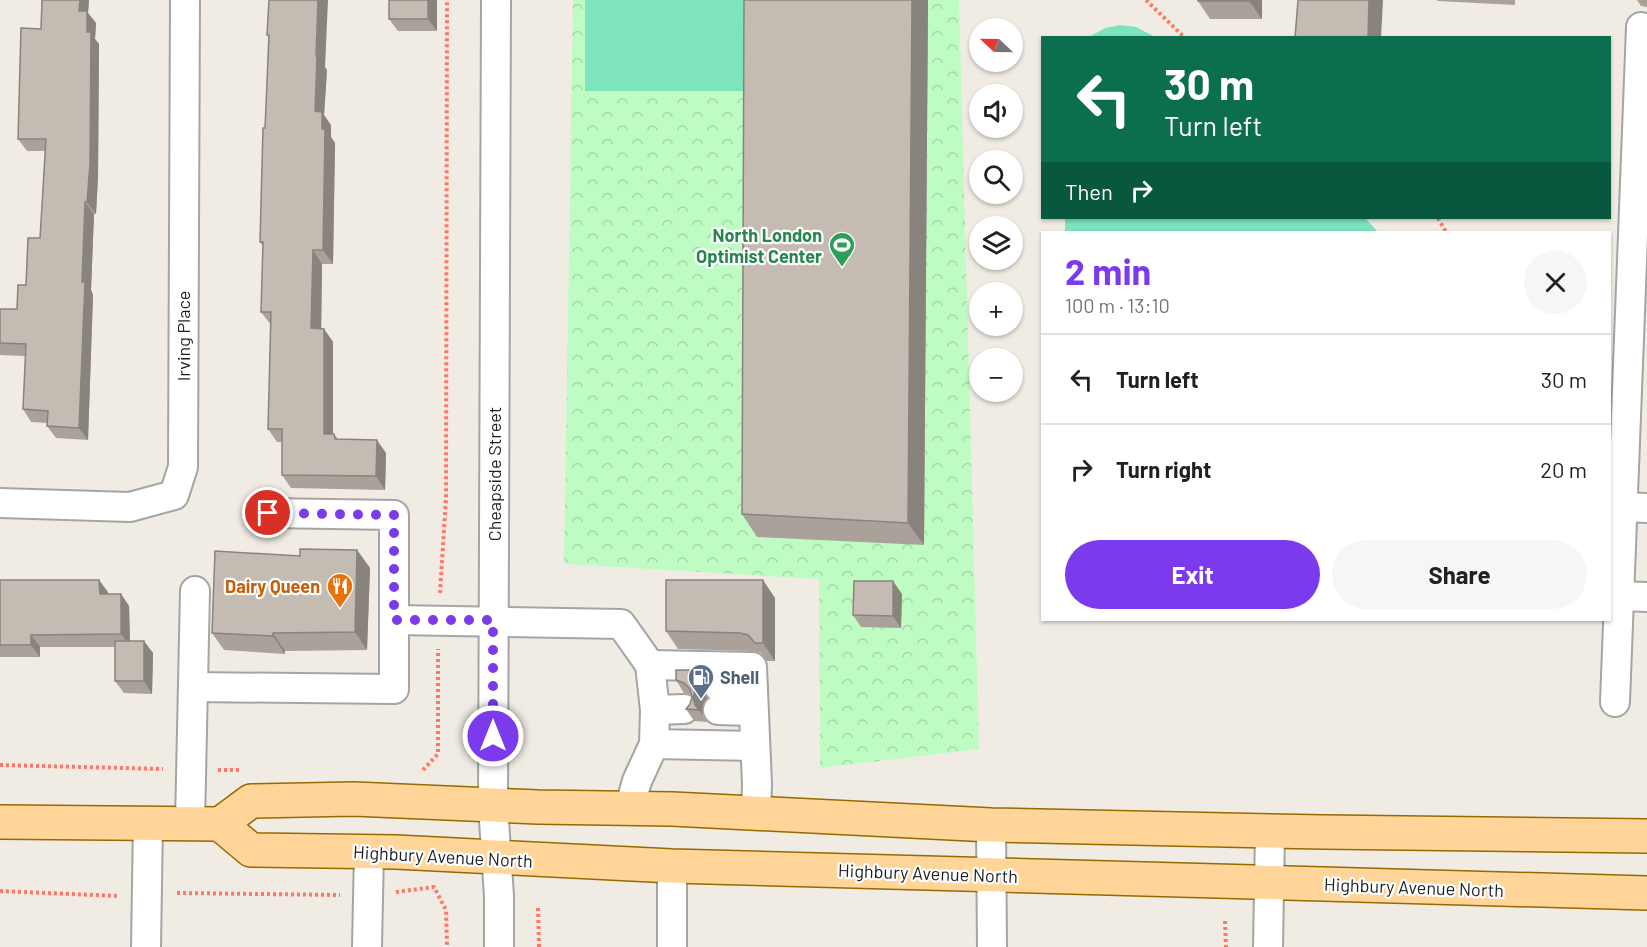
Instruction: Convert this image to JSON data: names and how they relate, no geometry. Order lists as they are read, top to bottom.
{
  "streets": {
    "main road": ["Highbury Avenue North"],
    "street": ["Irving Place", "Cheapside Street"]
  },
  "crossings": [
    ["Cheapside Street", "Highbury Avenue North"]
  ],
  "places": {
    "sports": ["North London Optimist Center"],
    "restaurant": ["Dairy Queen"],
    "fuel station": ["Shell"]
  },
  "north": "left",
  "page": {
    "map_buttons": ["+", "−"],
    "turn": ["30 m", "Turn left"],
    "then": "Then",
    "heading": ["2 min", "100 m · 13:10"],
    "list": [
      {
        "name": "Turn left",
        "value": "30 m"
      },
      {
        "name": "Turn right",
        "value": "20 m"
      }
    ],
    "buttons": ["Exit", "Share"]
  }
}
